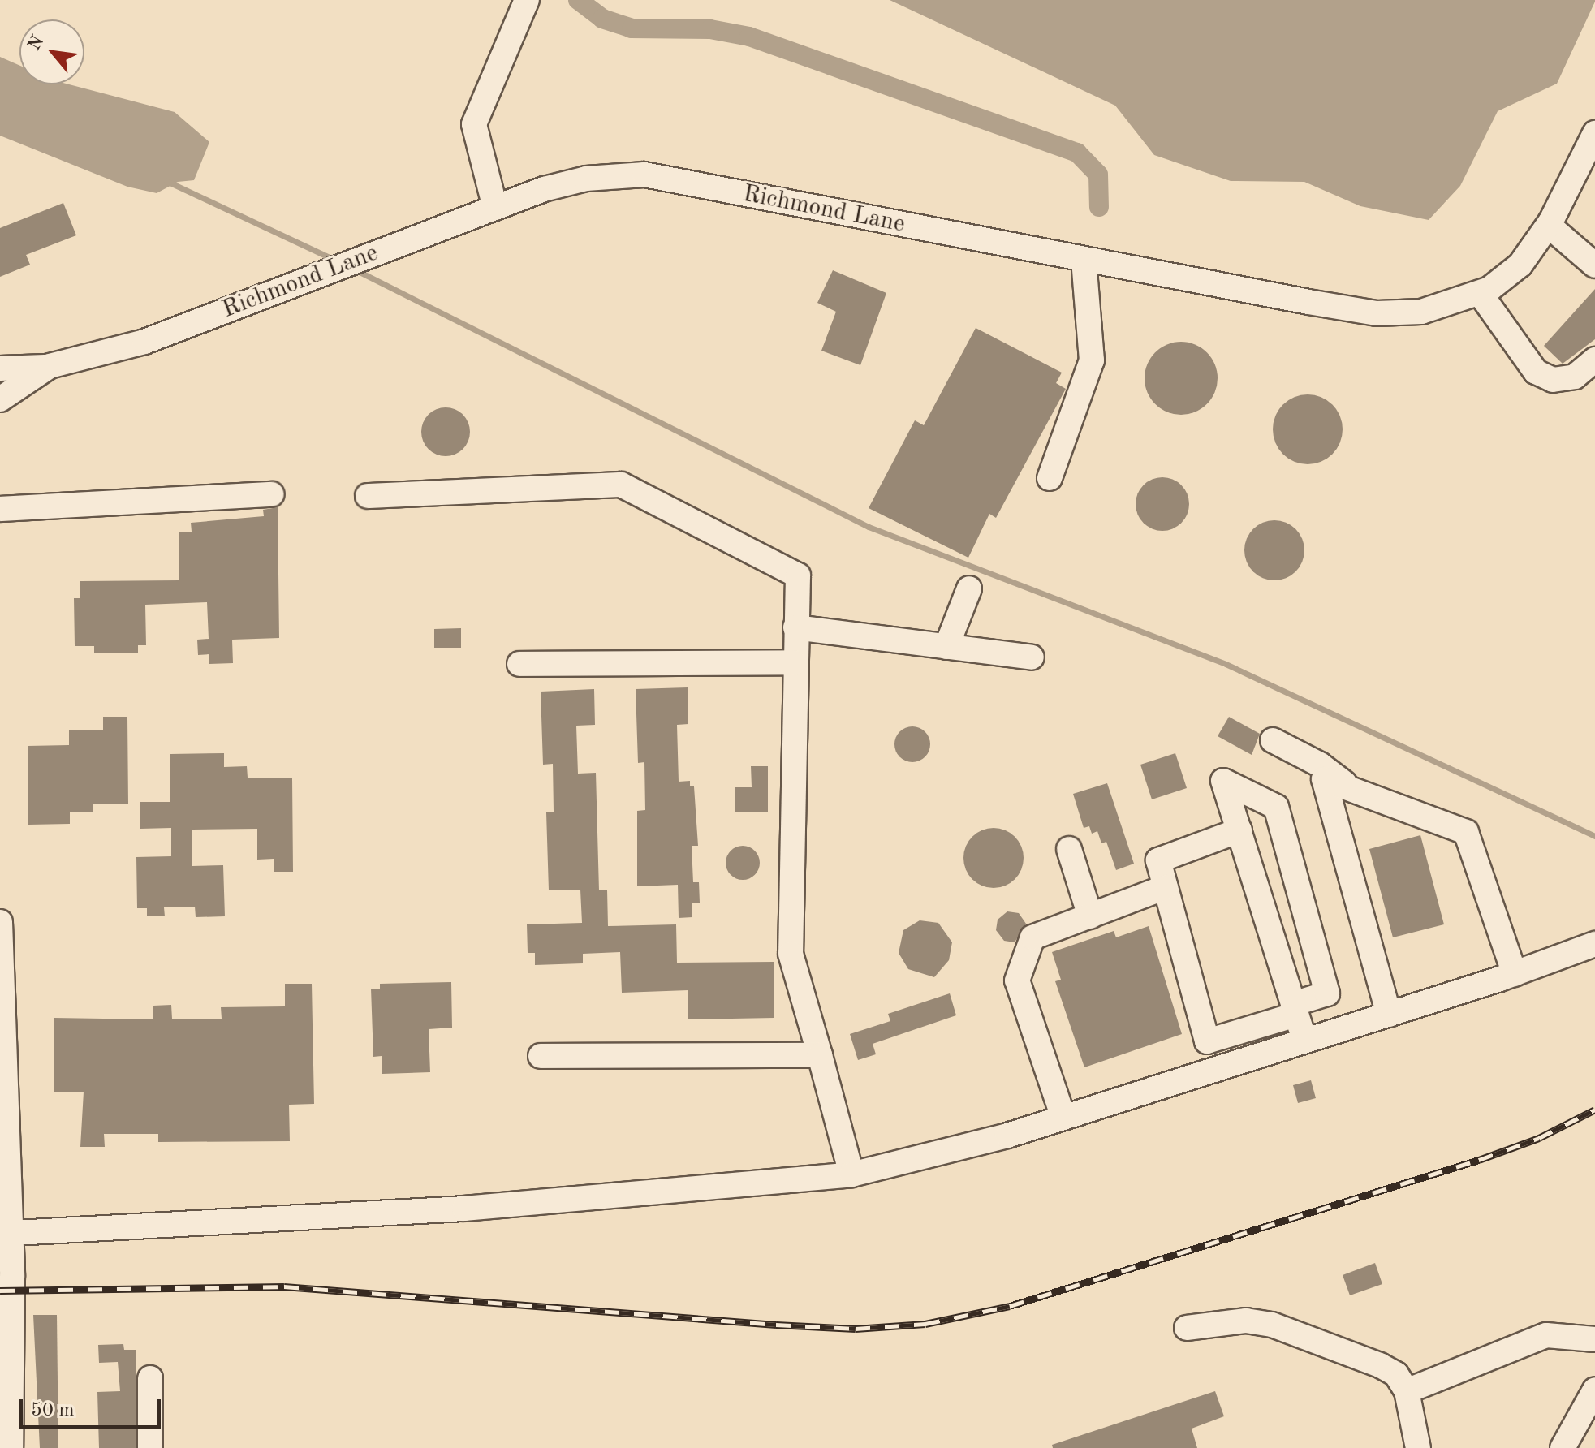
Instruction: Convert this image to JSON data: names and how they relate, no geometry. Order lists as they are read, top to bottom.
{
  "streets": {
    "lane": ["Richmond Lane"]
  },
  "scale_bar": "50 m",
  "north": "top left"
}
